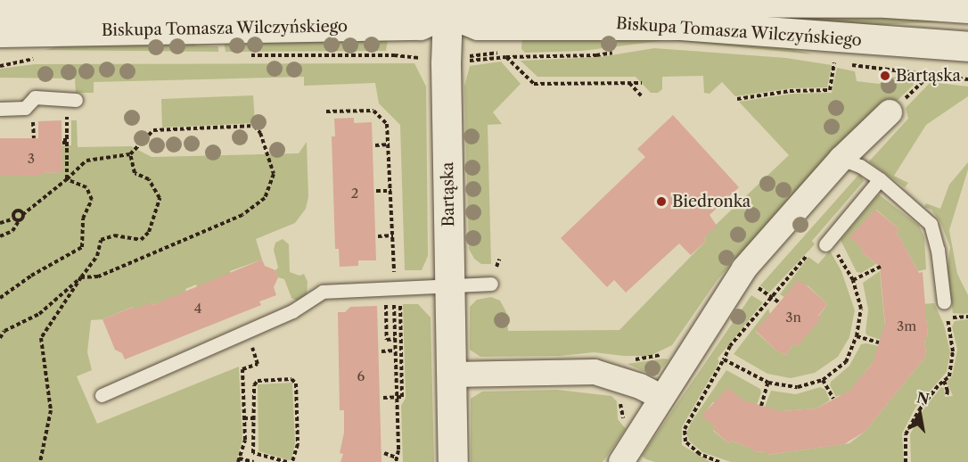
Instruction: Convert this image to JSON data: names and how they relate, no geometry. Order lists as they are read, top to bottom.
{
  "streets": {
    "street": ["Biskupa Tomasza Wilczyńskiego", "Bartąska"]
  },
  "crossings": [
    ["Biskupa Tomasza Wilczyńskiego", "Bartąska"]
  ],
  "places": ["Bartąska", "Biedronka"],
  "house_numbers": [
    "3",
    "2",
    "4",
    "3n",
    "3m",
    "6"
  ],
  "north": "top"
}
